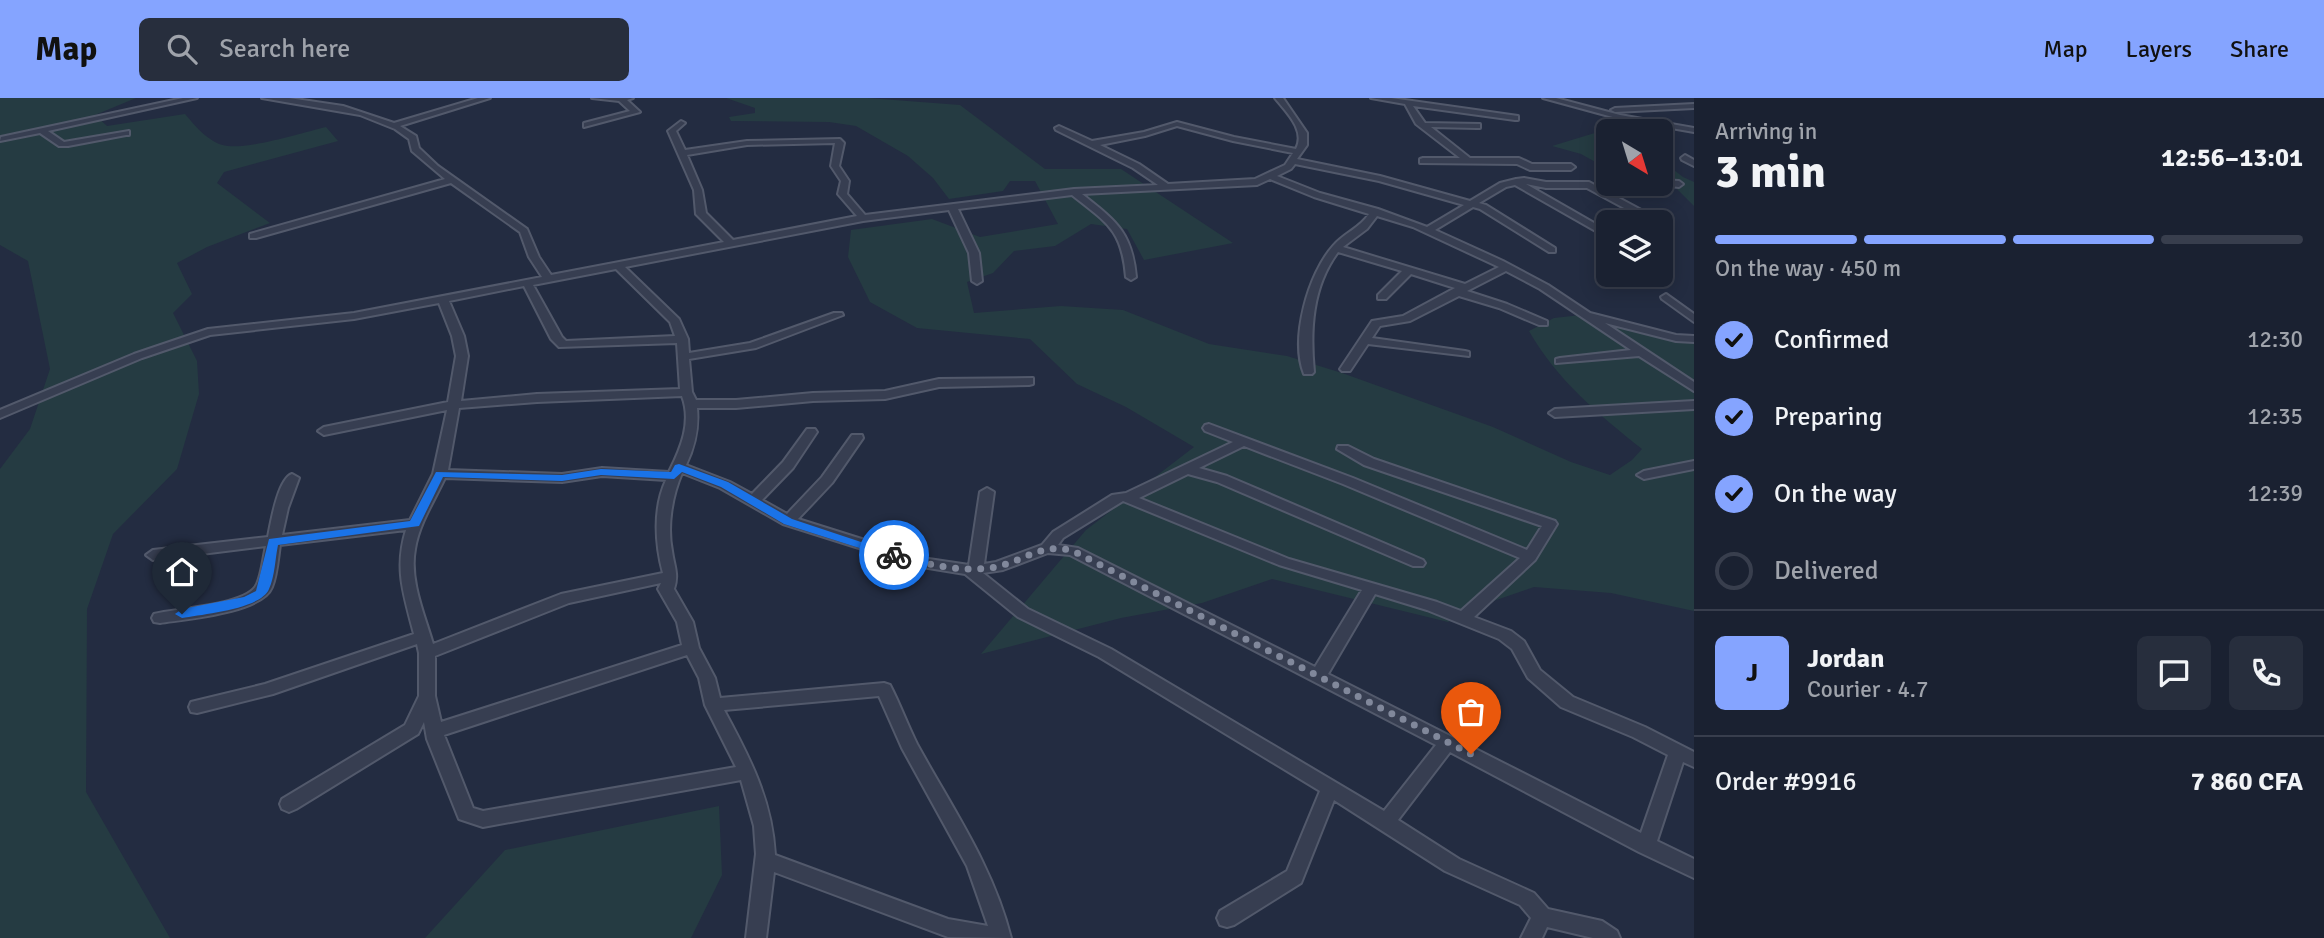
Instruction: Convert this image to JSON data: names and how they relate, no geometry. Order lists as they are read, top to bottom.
{
  "north": "bottom right",
  "page": {
    "header": "Map",
    "search": "Search here",
    "nav": ["Map", "Layers", "Share"],
    "heading": ["3 min", "Arriving in", "12:56–13:01"],
    "panel": [
      "Jordan",
      "Courier · 4.7",
      "Order #9916",
      "7 860 CFA"
    ],
    "bar": "On the way · 450 m",
    "list": [
      ["Confirmed", "12:30"],
      ["Preparing", "12:35"],
      ["On the way", "12:39"],
      "Delivered"
    ],
    "round": "J"
  }
}
